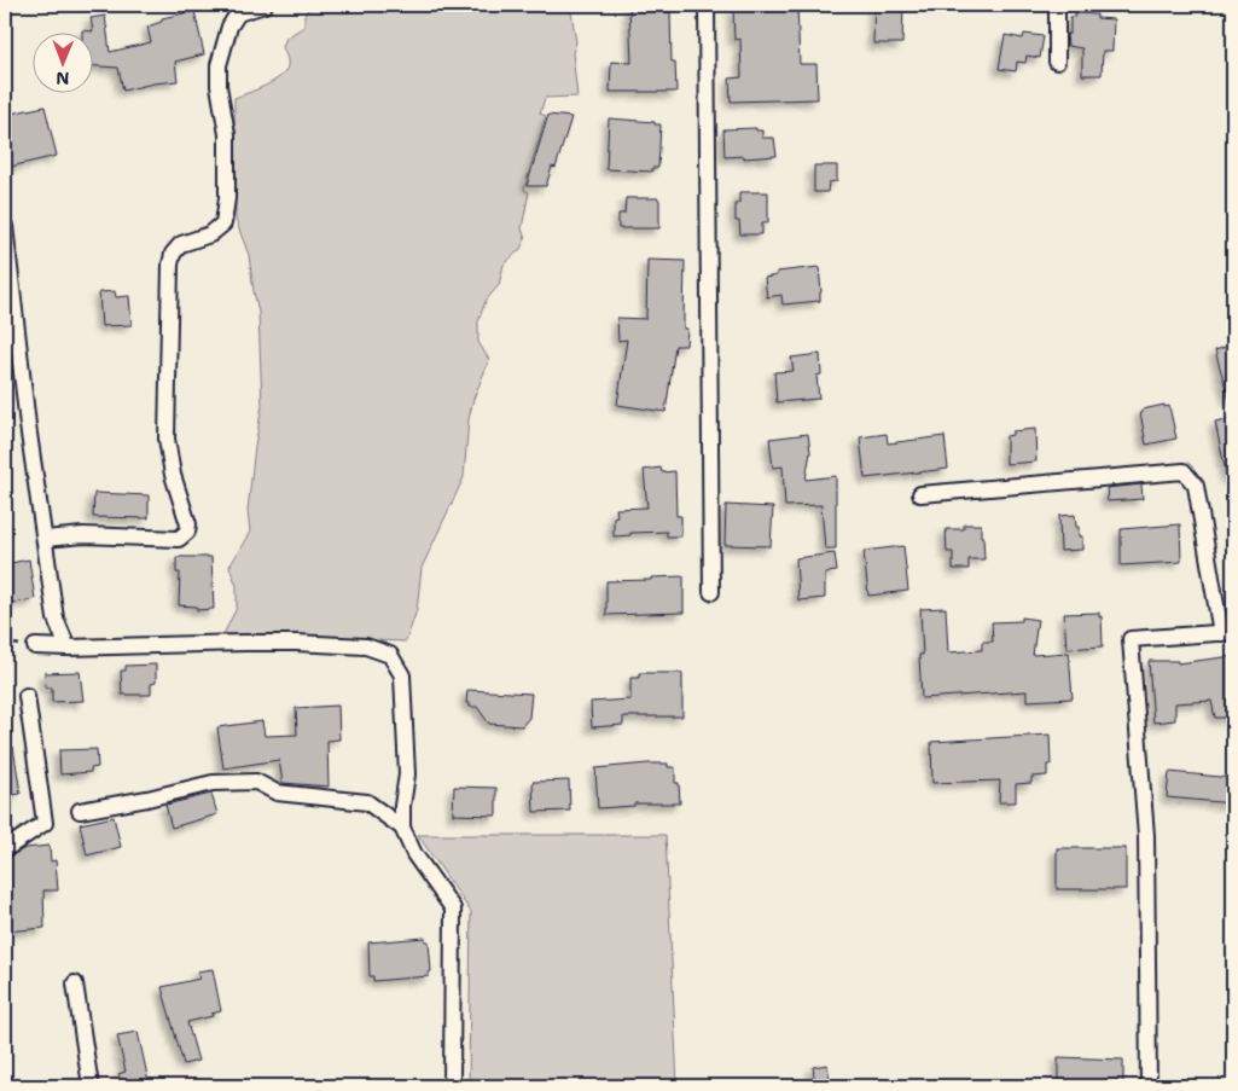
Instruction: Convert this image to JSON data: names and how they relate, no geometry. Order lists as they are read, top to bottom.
{
  "north": "bottom"
}
